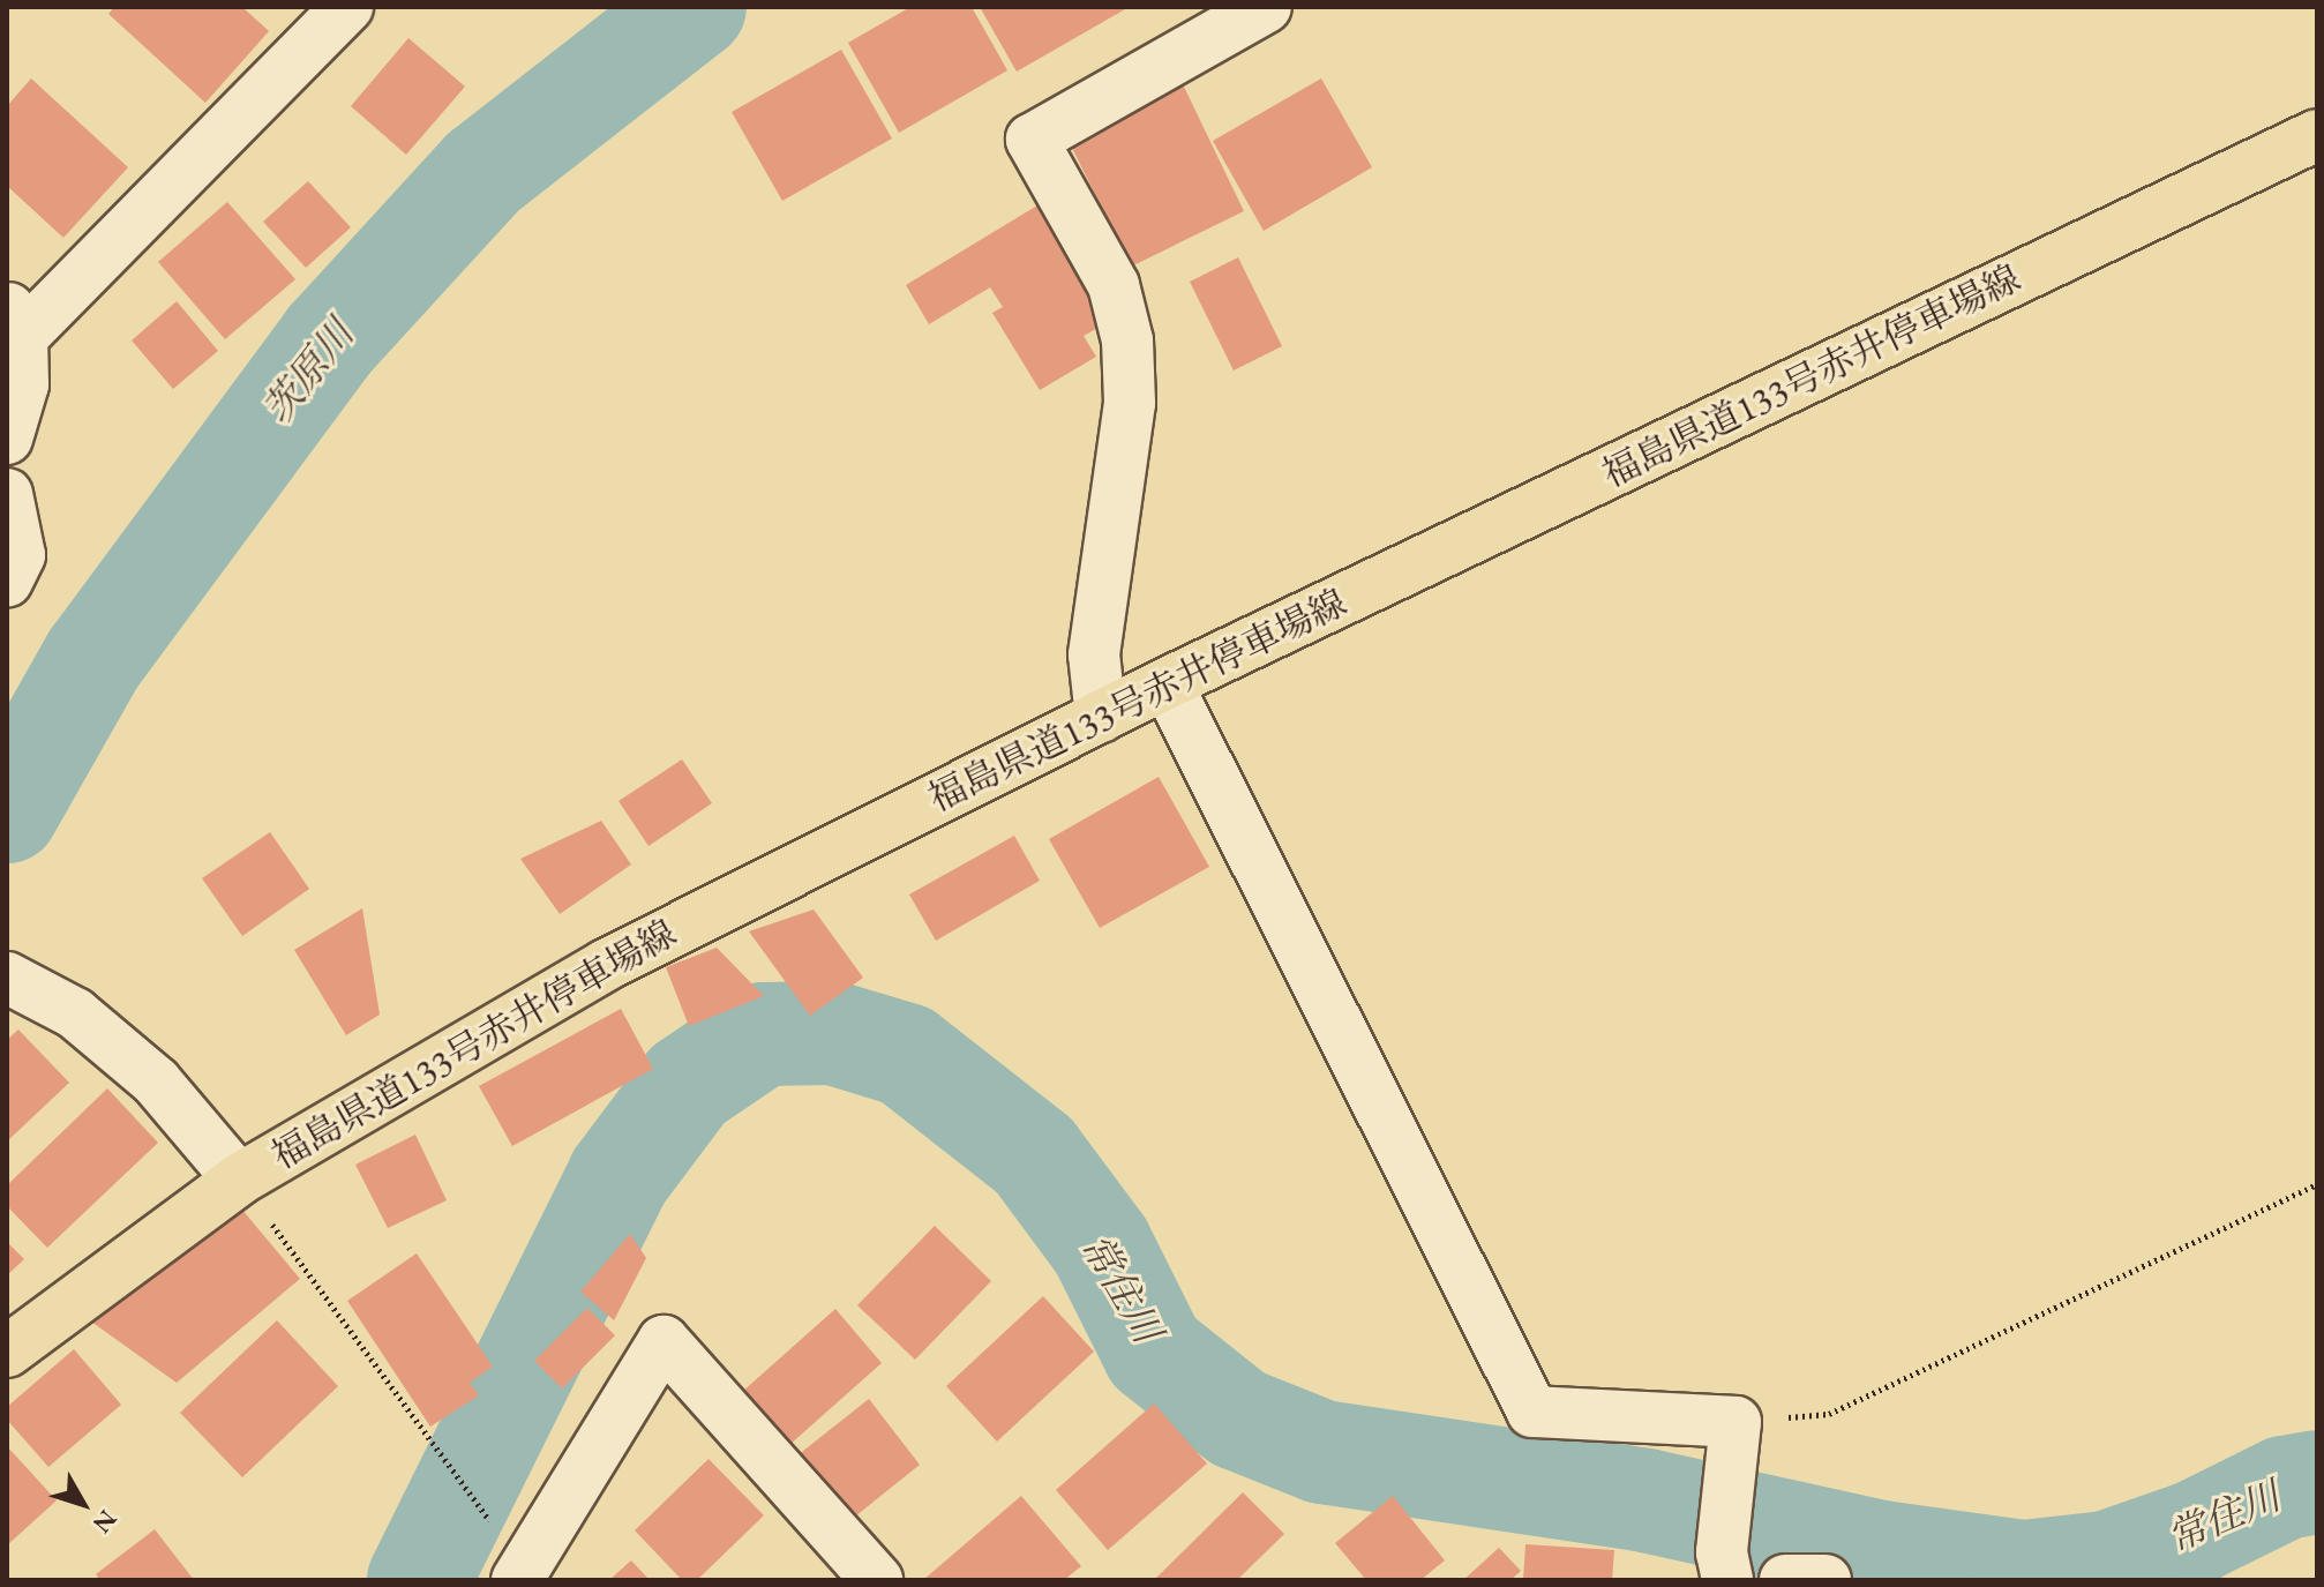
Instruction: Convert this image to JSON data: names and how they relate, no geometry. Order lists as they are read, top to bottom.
{
  "streets": {
    "main road": ["福島県道133号赤井停車場線"]
  },
  "water": ["茨原川", "常住川"],
  "north": "bottom right"
}
